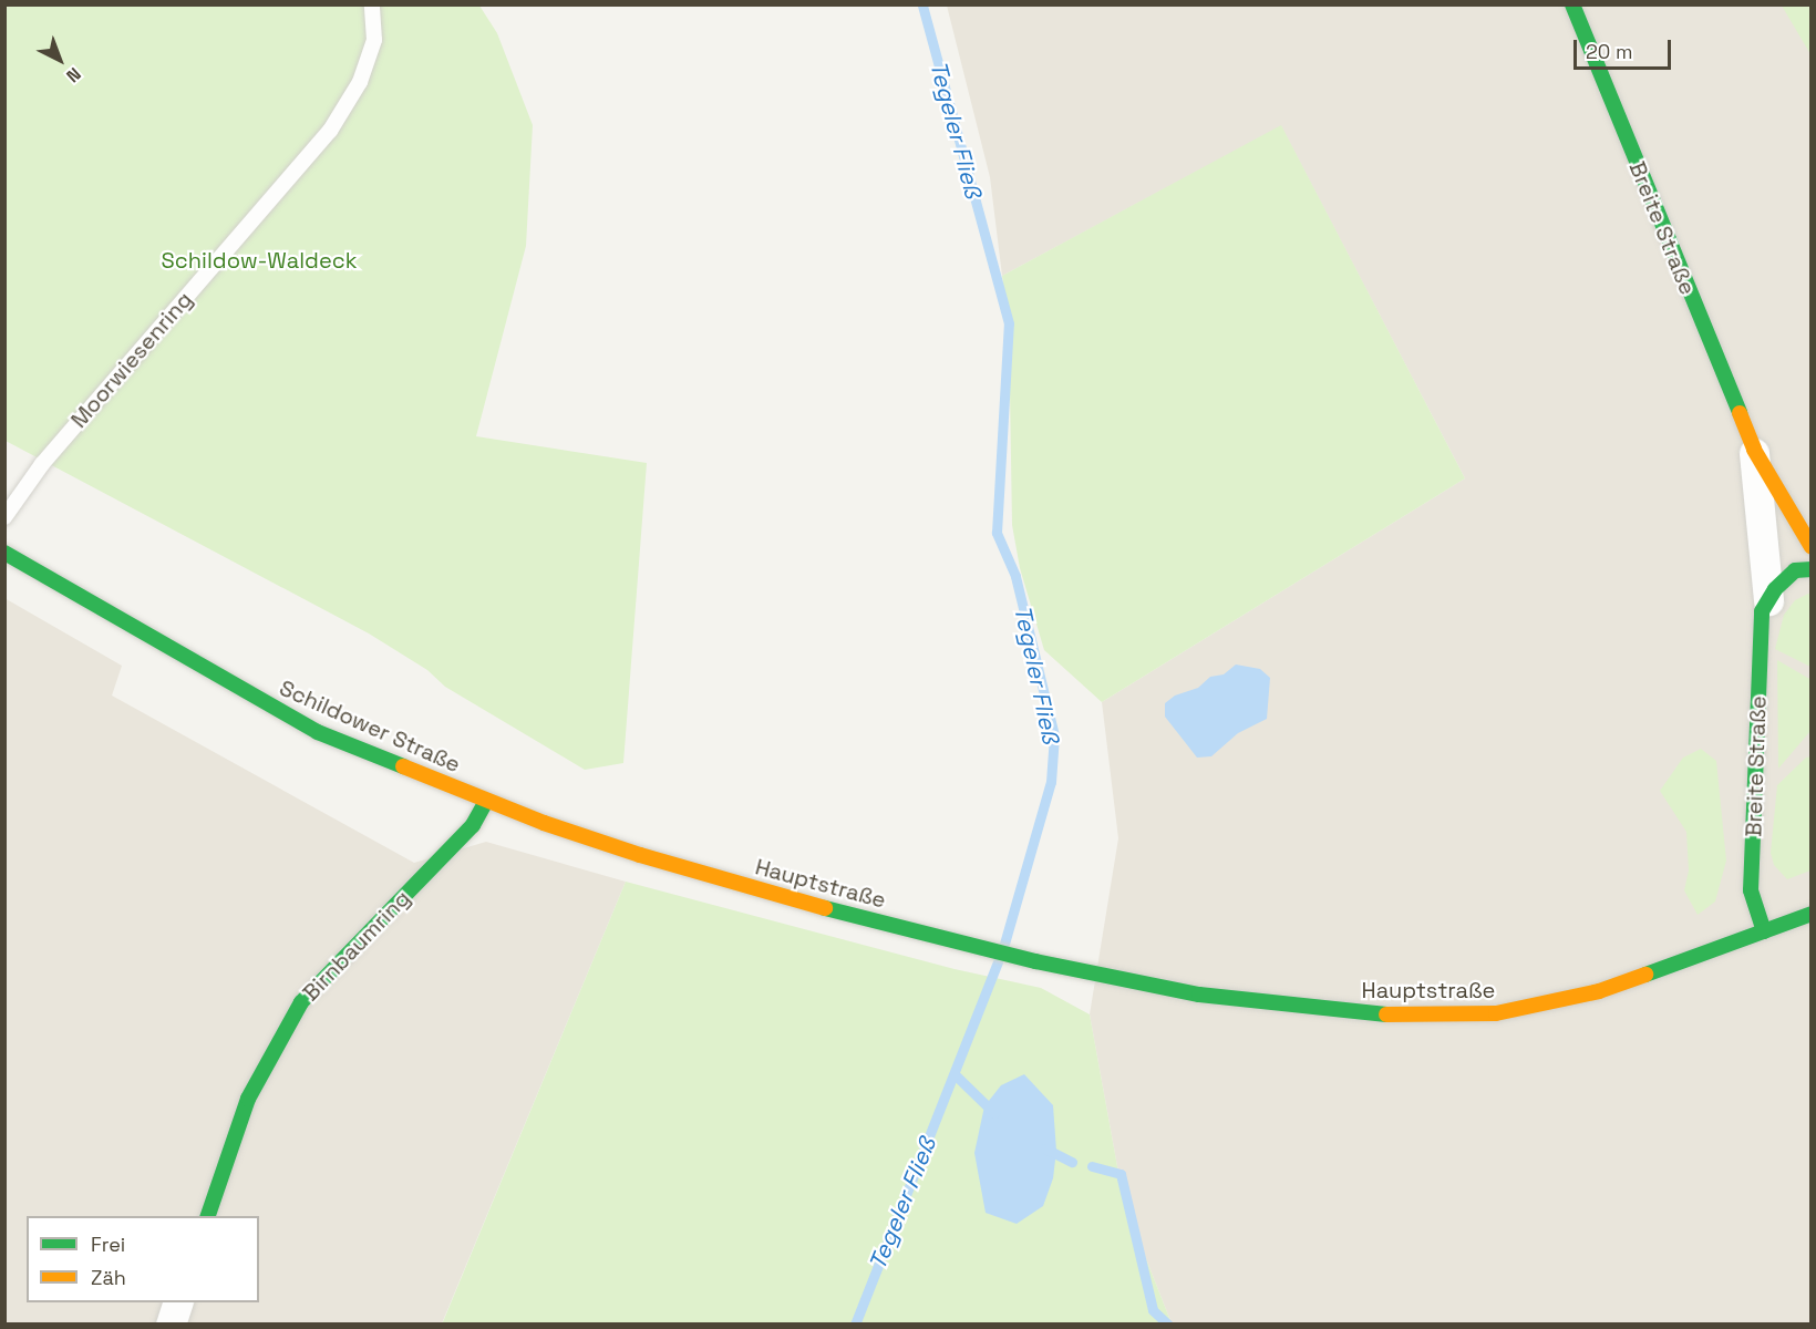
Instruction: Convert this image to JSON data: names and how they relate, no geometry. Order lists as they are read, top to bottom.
{
  "streets": {
    "main road": [
      "Breite Straße",
      "Schildower Straße",
      "Hauptstraße",
      "Birnbaumring"
    ],
    "lane": ["Moorwiesenring"]
  },
  "crossings": [
    ["Breite Straße", "Hauptstraße"],
    ["Schildower Straße", "Hauptstraße"],
    ["Schildower Straße", "Birnbaumring"]
  ],
  "water": ["Tegeler Fließ"],
  "parks": ["Schildow-Waldeck"],
  "legend": ["Frei", "Zäh"],
  "scale_bar": "20 m",
  "north": "bottom right"
}
